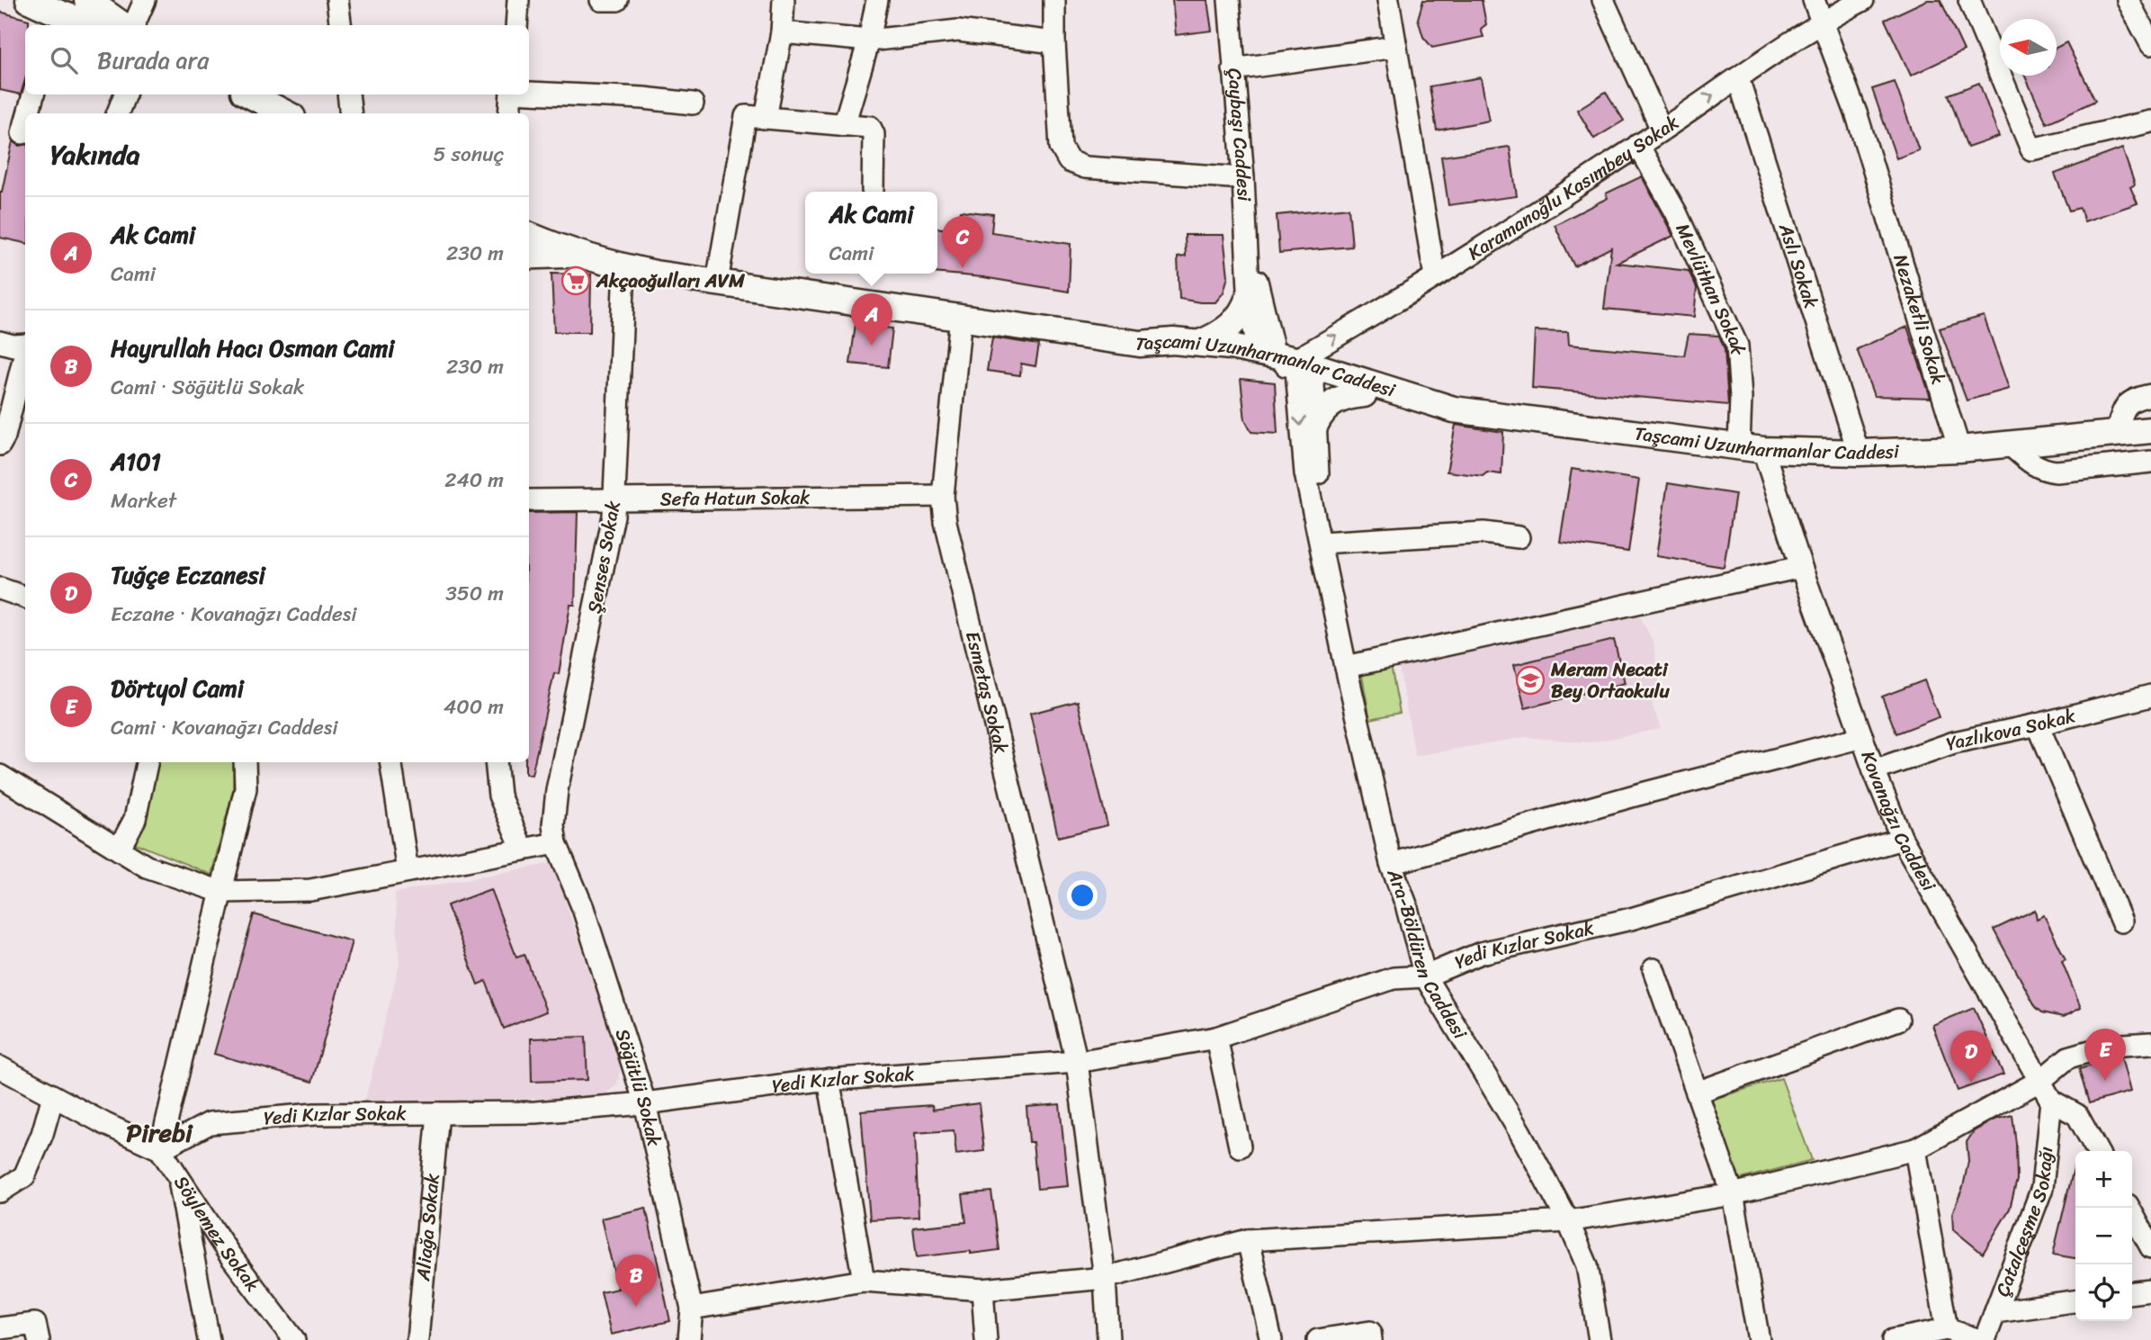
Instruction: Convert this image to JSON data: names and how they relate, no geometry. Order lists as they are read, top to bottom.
{
  "streets": {
    "main road": ["Taşcami Uzunharmanlar Caddesi"],
    "street": [
      "Çaybaşı Caddesi",
      "Karamanoğlu Kasımbey Sokak",
      "Aslı Sokak",
      "Mevlüthan Sokak",
      "Nezaketli Sokak",
      "Sefa Hatun Sokak",
      "Şenses Sokak",
      "Esmetaş Sokak",
      "Yazlıkova Sokak",
      "Kovanağzı Caddesi",
      "Yedi Kızlar Sokak",
      "Ara-Böldüren Caddesi",
      "Söğütlü Sokak",
      "Çatalçeşme Sokağı",
      "Aliağa Sokak",
      "Söylemez Sokak"
    ]
  },
  "crossings": [
    ["Çaybaşı Caddesi", "Karamanoğlu Kasımbey Sokak"],
    ["Çaybaşı Caddesi", "Taşcami Uzunharmanlar Caddesi"],
    ["Çaybaşı Caddesi", "Ara-Böldüren Caddesi"],
    ["Karamanoğlu Kasımbey Sokak", "Aslı Sokak"],
    ["Karamanoğlu Kasımbey Sokak", "Mevlüthan Sokak"],
    ["Karamanoğlu Kasımbey Sokak", "Nezaketli Sokak"],
    ["Karamanoğlu Kasımbey Sokak", "Taşcami Uzunharmanlar Caddesi"],
    ["Karamanoğlu Kasımbey Sokak", "Ara-Böldüren Caddesi"],
    ["Aslı Sokak", "Taşcami Uzunharmanlar Caddesi"],
    ["Mevlüthan Sokak", "Taşcami Uzunharmanlar Caddesi"],
    ["Mevlüthan Sokak", "Kovanağzı Caddesi"],
    ["Nezaketli Sokak", "Taşcami Uzunharmanlar Caddesi"],
    ["Taşcami Uzunharmanlar Caddesi", "Şenses Sokak"],
    ["Taşcami Uzunharmanlar Caddesi", "Esmetaş Sokak"],
    ["Taşcami Uzunharmanlar Caddesi", "Kovanağzı Caddesi"],
    ["Taşcami Uzunharmanlar Caddesi", "Ara-Böldüren Caddesi"],
    ["Sefa Hatun Sokak", "Şenses Sokak"],
    ["Sefa Hatun Sokak", "Esmetaş Sokak"],
    ["Şenses Sokak", "Söğütlü Sokak"],
    ["Esmetaş Sokak", "Yedi Kızlar Sokak"],
    ["Yazlıkova Sokak", "Kovanağzı Caddesi"],
    ["Kovanağzı Caddesi", "Yedi Kızlar Sokak"],
    ["Kovanağzı Caddesi", "Çatalçeşme Sokağı"],
    ["Yedi Kızlar Sokak", "Ara-Böldüren Caddesi"],
    ["Yedi Kızlar Sokak", "Söğütlü Sokak"],
    ["Yedi Kızlar Sokak", "Aliağa Sokak"],
    ["Yedi Kızlar Sokak", "Söylemez Sokak"]
  ],
  "one_way": ["Karamanoğlu Kasımbey Sokak"],
  "districts": ["Pirebi"],
  "places": {
    "supermarket": ["Akçaoğulları AVM"],
    "school or university": ["Meram Necati Bey Ortaokulu"]
  },
  "north": "left",
  "page": {
    "search": "Burada ara",
    "heading": ["Yakında", "5 sonuç"],
    "popup": ["Ak Cami", "Cami"],
    "list": [
      {
        "mark": "A",
        "name": "Ak Cami",
        "note": "Cami",
        "value": "230 m"
      },
      {
        "mark": "B",
        "name": "Hayrullah Hacı Osman Cami",
        "note": "Cami · Söğütlü Sokak",
        "value": "230 m"
      },
      {
        "mark": "C",
        "name": "A101",
        "note": "Market",
        "value": "240 m"
      },
      {
        "mark": "D",
        "name": "Tuğçe Eczanesi",
        "note": "Eczane · Kovanağzı Caddesi",
        "value": "350 m"
      },
      {
        "mark": "E",
        "name": "Dörtyol Cami",
        "note": "Cami · Kovanağzı Caddesi",
        "value": "400 m"
      }
    ],
    "pins": [
      "C",
      "A",
      "E",
      "D",
      "B"
    ],
    "map_buttons": ["+", "−"]
  }
}
